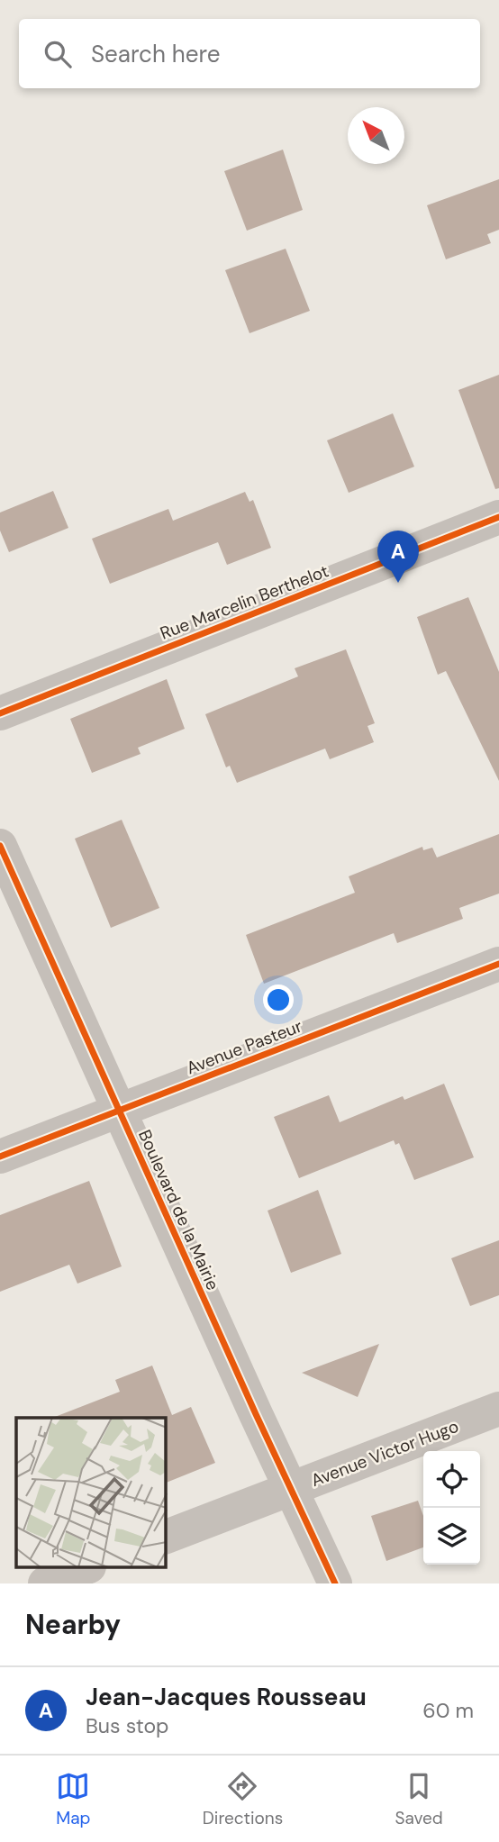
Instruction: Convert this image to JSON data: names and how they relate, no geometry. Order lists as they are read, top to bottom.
{
  "streets": {
    "street": [
      "Rue Marcelin Berthelot",
      "Avenue Pasteur",
      "Boulevard de la Mairie",
      "Avenue Victor Hugo"
    ]
  },
  "crossings": [
    ["Avenue Pasteur", "Boulevard de la Mairie"],
    ["Boulevard de la Mairie", "Avenue Victor Hugo"]
  ],
  "north": "top left",
  "page": {
    "search": "Search here",
    "pins": "A",
    "heading": "Nearby",
    "list": [
      {
        "mark": "A",
        "name": "Jean-Jacques Rousseau",
        "note": "Bus stop",
        "value": "60 m"
      }
    ],
    "nav": ["Map", "Directions", "Saved"]
  }
}
